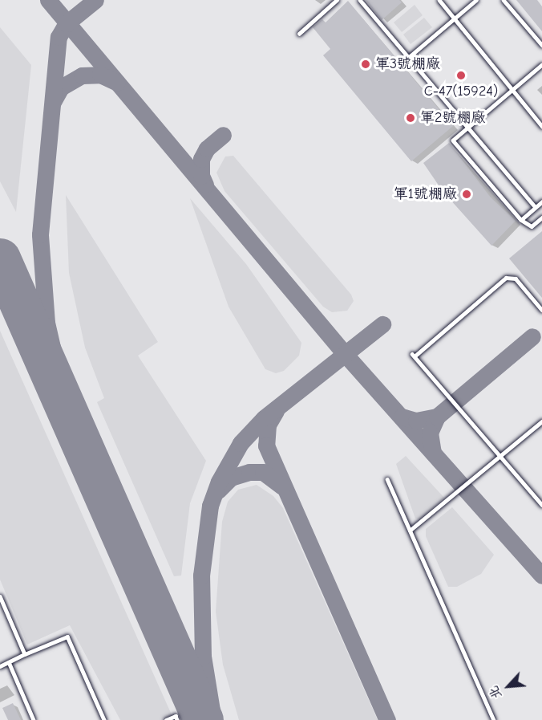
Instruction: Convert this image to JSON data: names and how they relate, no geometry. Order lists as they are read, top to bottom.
{
  "places": [
    "軍3號棚廠",
    "C-47(15924)",
    "軍2號棚廠",
    "軍1號棚廠"
  ],
  "north": "bottom left"
}
